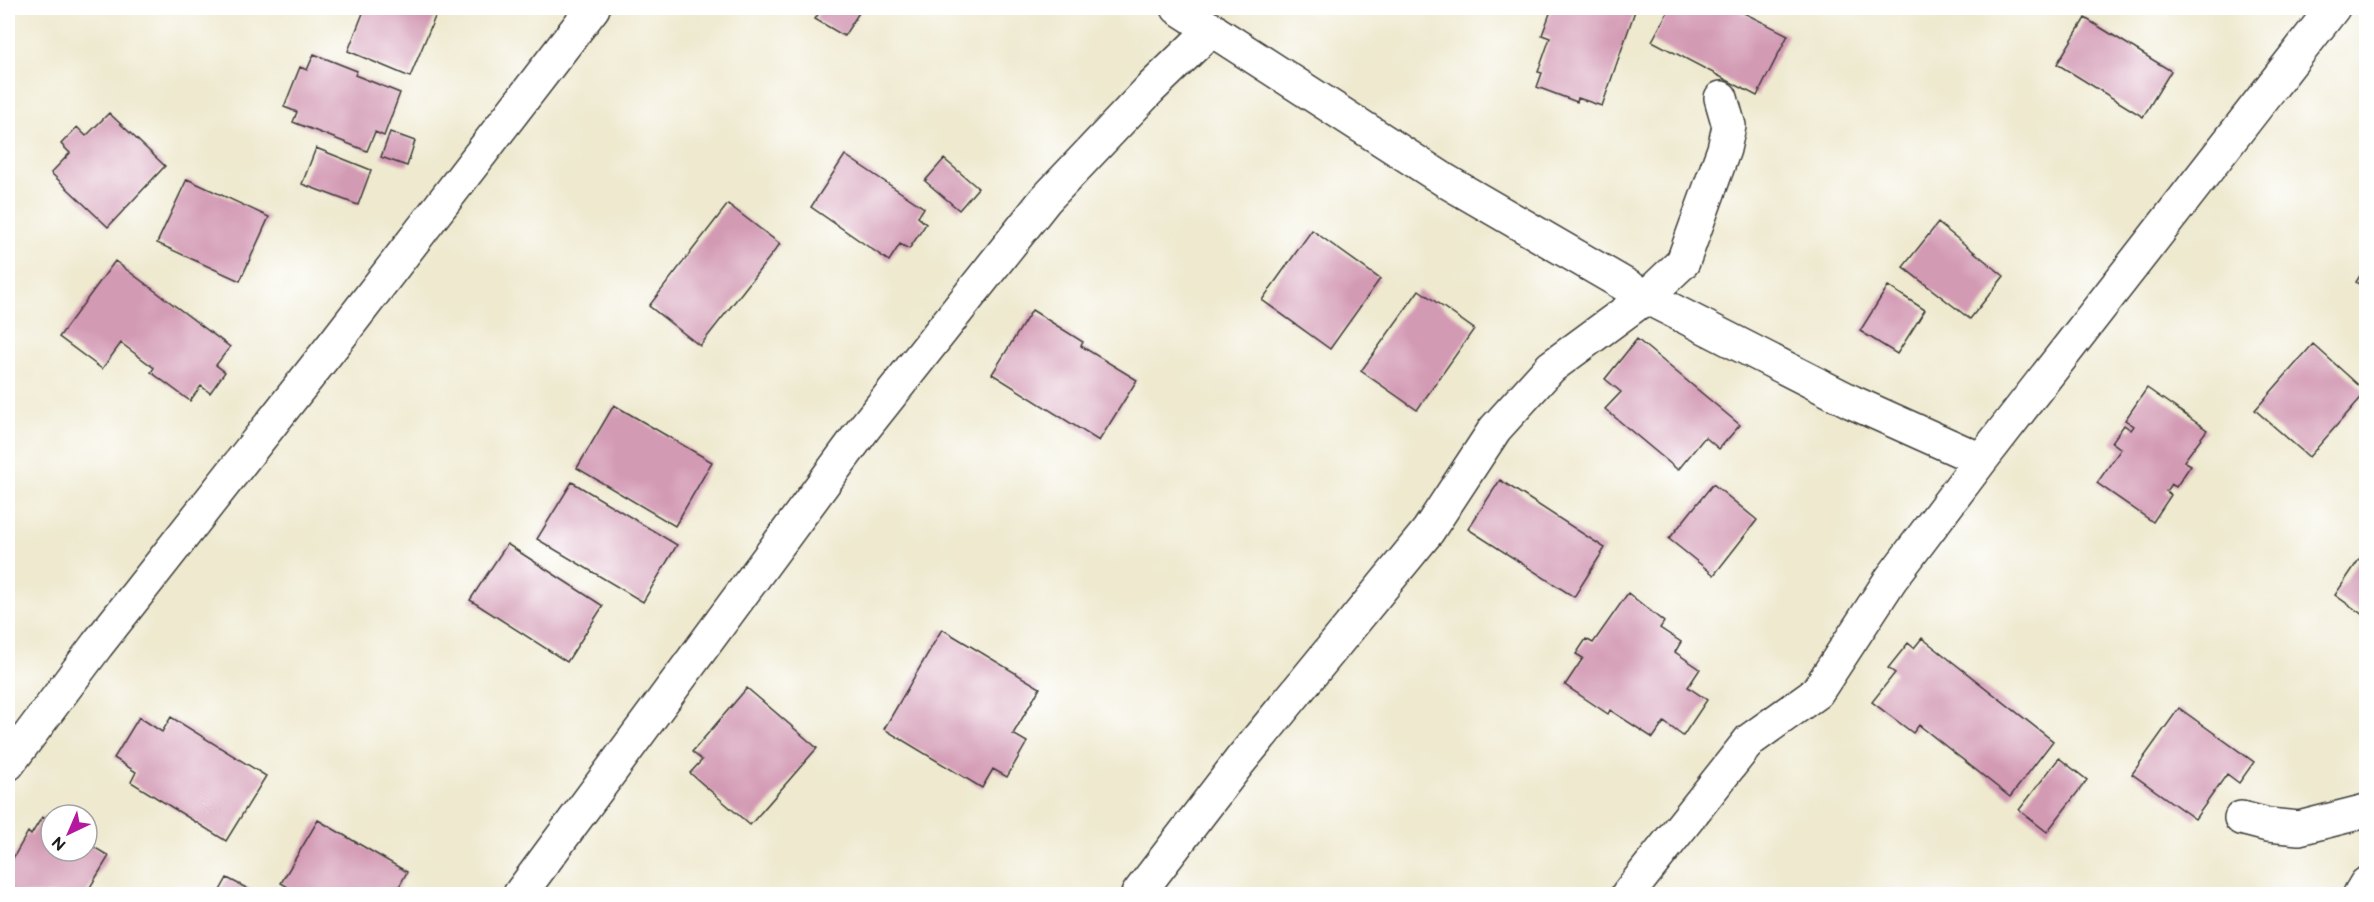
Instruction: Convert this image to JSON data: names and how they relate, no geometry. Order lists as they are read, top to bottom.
{
  "north": "bottom left"
}
